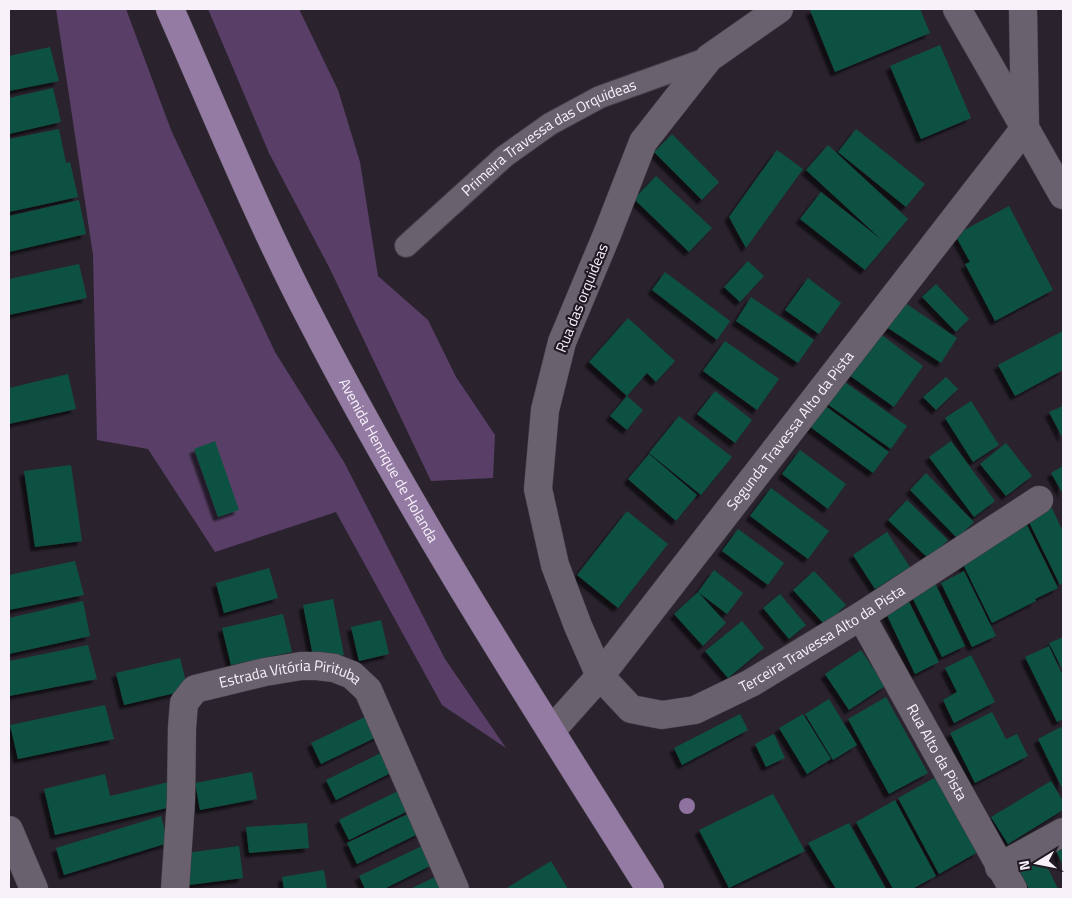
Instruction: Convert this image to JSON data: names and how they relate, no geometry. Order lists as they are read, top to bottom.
{
  "streets": {
    "main road": ["Avenida Henrique de Holanda"],
    "street": [
      "Rua das orquideas",
      "Segunda Travessa Alto da Pista",
      "Terceira Travessa Alto da Pista",
      "Estrada Vitória Pirituba",
      "Rua Alto da Pista"
    ],
    "lane": ["Primeira Travessa das Orquideas"]
  },
  "crossings": [
    ["Primeira Travessa das Orquideas", "Rua das orquideas"],
    ["Rua das orquideas", "Segunda Travessa Alto da Pista"],
    ["Rua das orquideas", "Terceira Travessa Alto da Pista"],
    ["Segunda Travessa Alto da Pista", "Avenida Henrique de Holanda"],
    ["Segunda Travessa Alto da Pista", "Terceira Travessa Alto da Pista"],
    ["Terceira Travessa Alto da Pista", "Rua Alto da Pista"]
  ],
  "north": "left"
}
